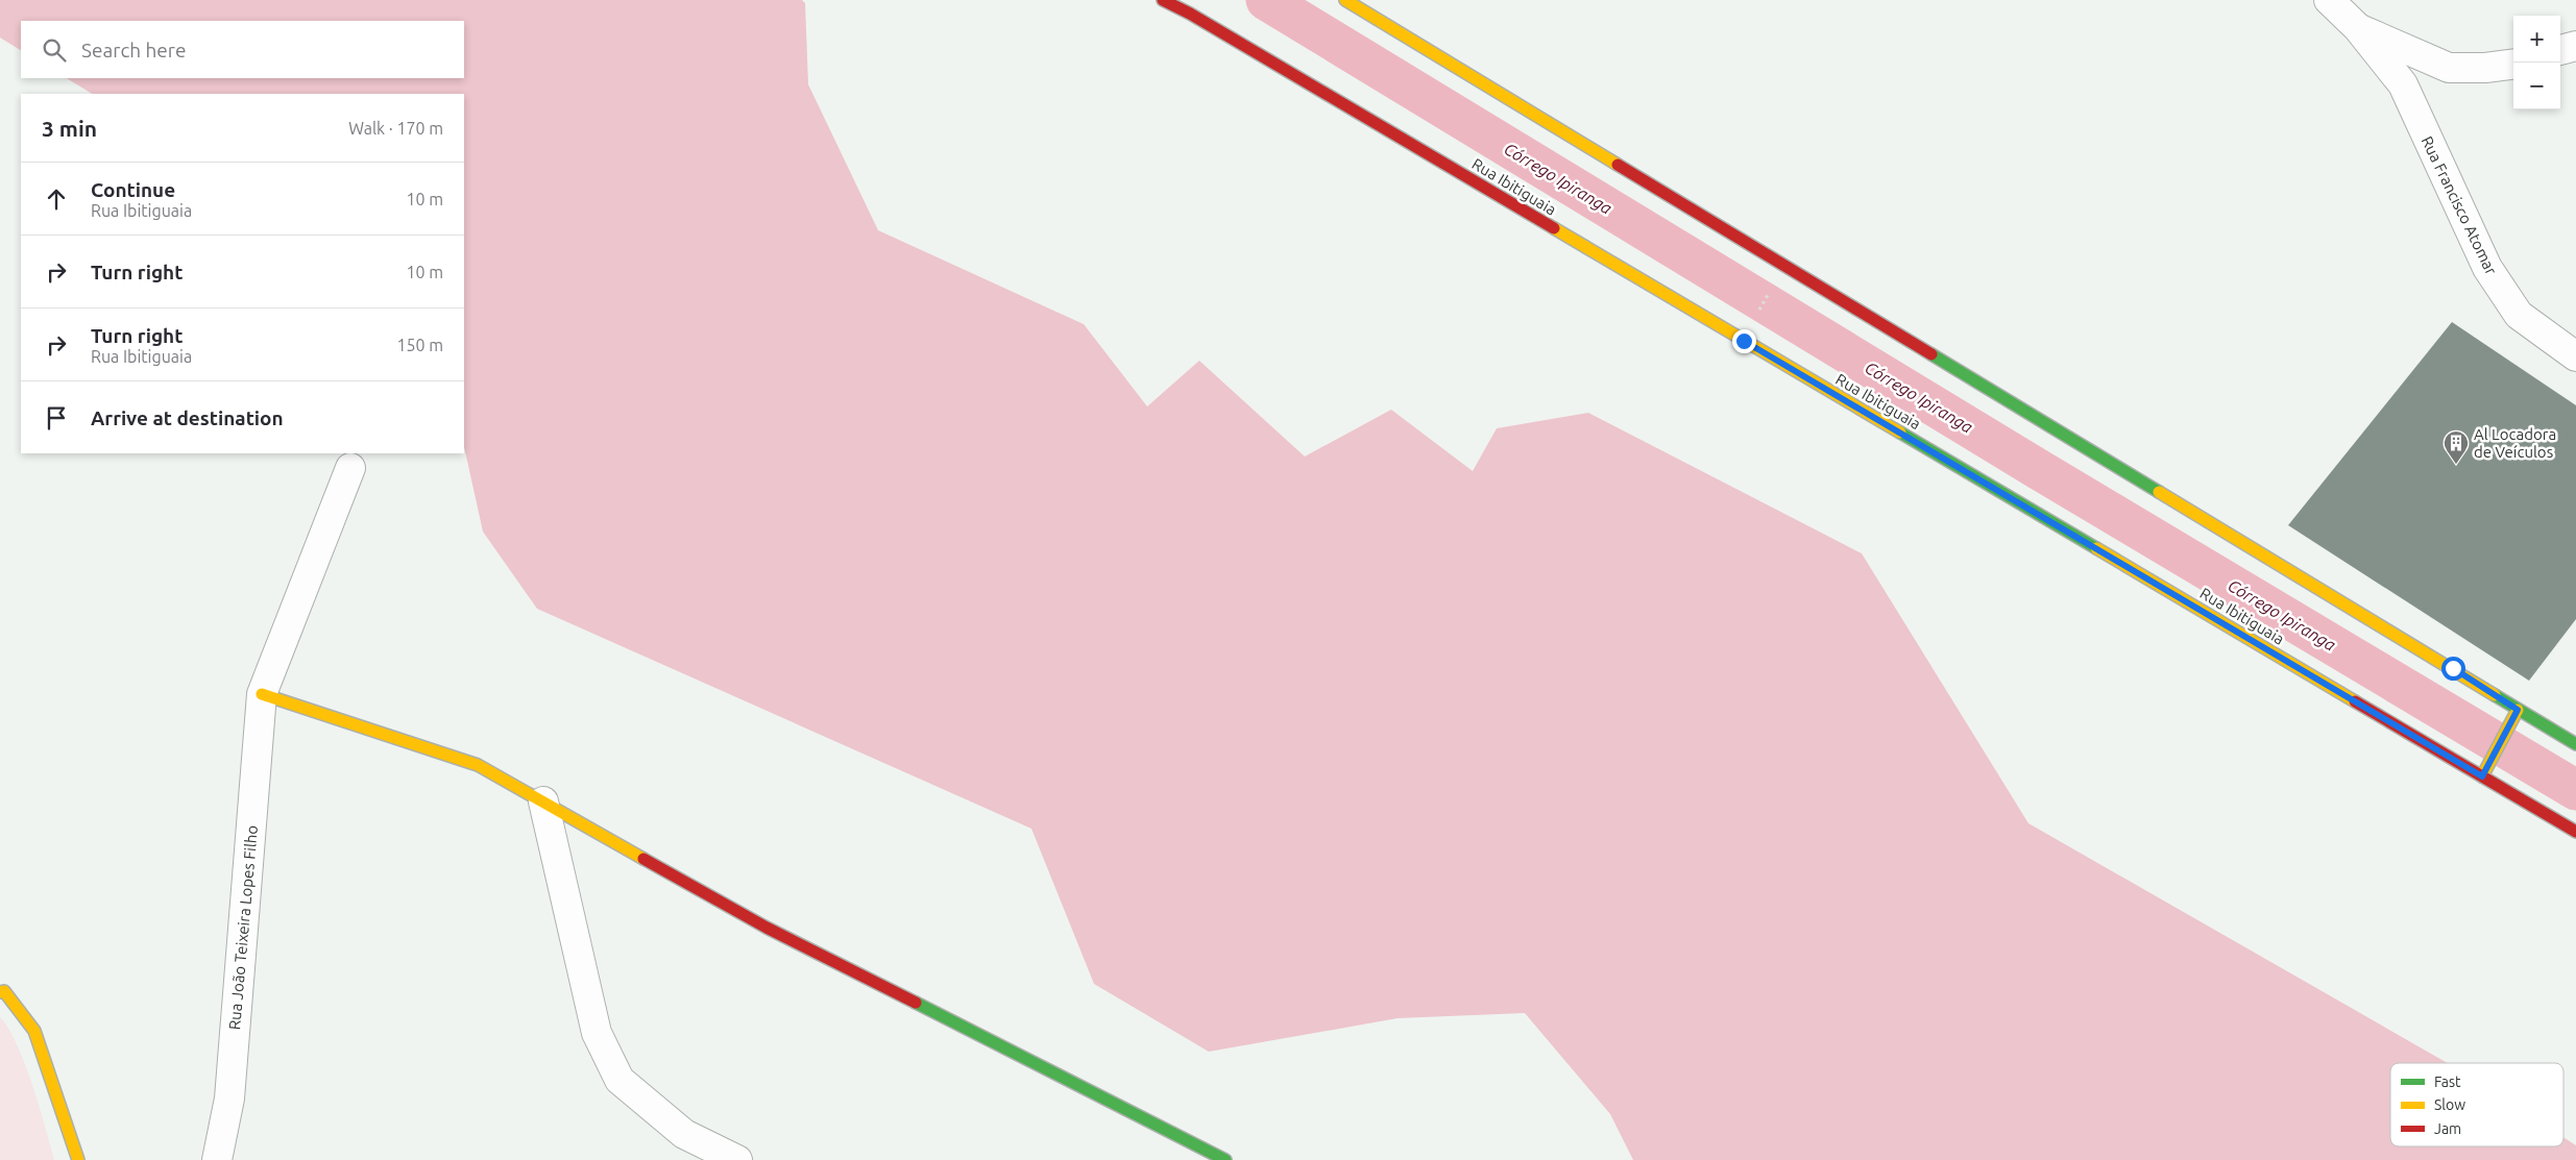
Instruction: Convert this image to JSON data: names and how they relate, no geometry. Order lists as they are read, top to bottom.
{
  "streets": {
    "main road": ["Rua Ibitiguaia"],
    "street": ["Rua Francisco Atomar", "Rua João Teixeira Lopes Filho"]
  },
  "water": ["Córrego Ipiranga"],
  "places": {
    "building": ["Al Locadora de Veículos"]
  },
  "legend": ["Fast", "Slow", "Jam"],
  "page": {
    "map_buttons": ["+", "−"],
    "search": "Search here",
    "heading": ["3 min", "Walk · 170 m"],
    "list": [
      ["Continue", "Rua Ibitiguaia", "10 m"],
      ["Turn right", "10 m"],
      ["Turn right", "Rua Ibitiguaia", "150 m"],
      "Arrive at destination"
    ]
  }
}
